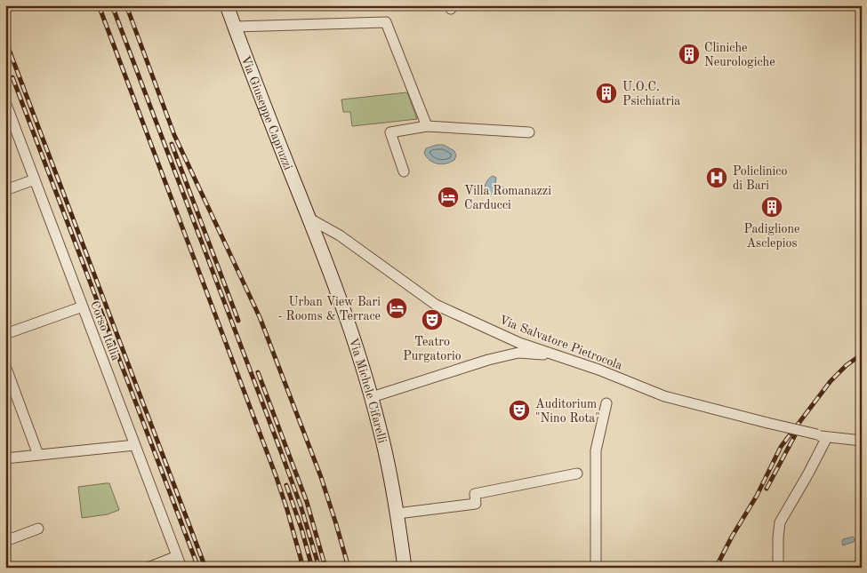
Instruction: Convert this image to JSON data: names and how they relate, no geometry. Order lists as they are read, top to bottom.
{
  "streets": {
    "main road": ["Via Giuseppe Capruzzi", "Via Michele Cifarelli"],
    "street": ["Corso Italia", "Via Salvatore Pietrocola"]
  },
  "crossings": [
    ["Via Giuseppe Capruzzi", "Via Salvatore Pietrocola"],
    ["Via Giuseppe Capruzzi", "Via Michele Cifarelli"],
    ["Via Salvatore Pietrocola", "Via Michele Cifarelli"]
  ],
  "places": {
    "building": ["Cliniche Neurologiche", "U.O.C. Psichiatria", "Padiglione Asclepios"],
    "hospital": ["Policlinico di Bari"],
    "hotel": ["Villa Romanazzi Carducci", "Urban View Bari - Rooms & Terrace"],
    "theatre": ["Teatro Purgatorio", "Auditorium \"Nino Rota\""]
  }
}
